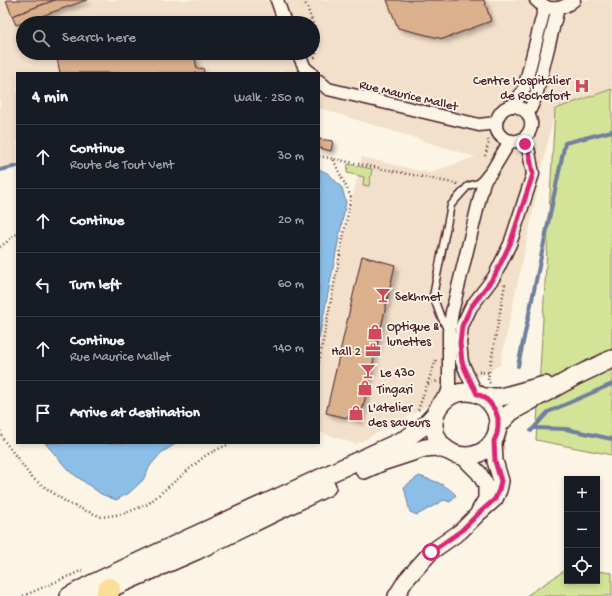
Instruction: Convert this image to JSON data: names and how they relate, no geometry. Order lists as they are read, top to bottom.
{
  "streets": {
    "street": ["Rue Maurice Mallet"]
  },
  "places": {
    "hospital": ["Centre hospitalier de Rochefort"],
    "bar": ["Sekhmet", "Le 430"],
    "shop": ["Optique & lunettes", "Tingari", "L'atelier des saveurs"],
    "office": ["Hall 2"]
  },
  "page": {
    "search": "Search here",
    "heading": ["4 min", "Walk · 250 m"],
    "list": [
      ["Continue", "Route de Tout Vent", "30 m"],
      ["Continue", "20 m"],
      ["Turn left", "60 m"],
      ["Continue", "Rue Maurice Mallet", "140 m"],
      "Arrive at destination"
    ],
    "map_buttons": ["+", "−"]
  }
}
